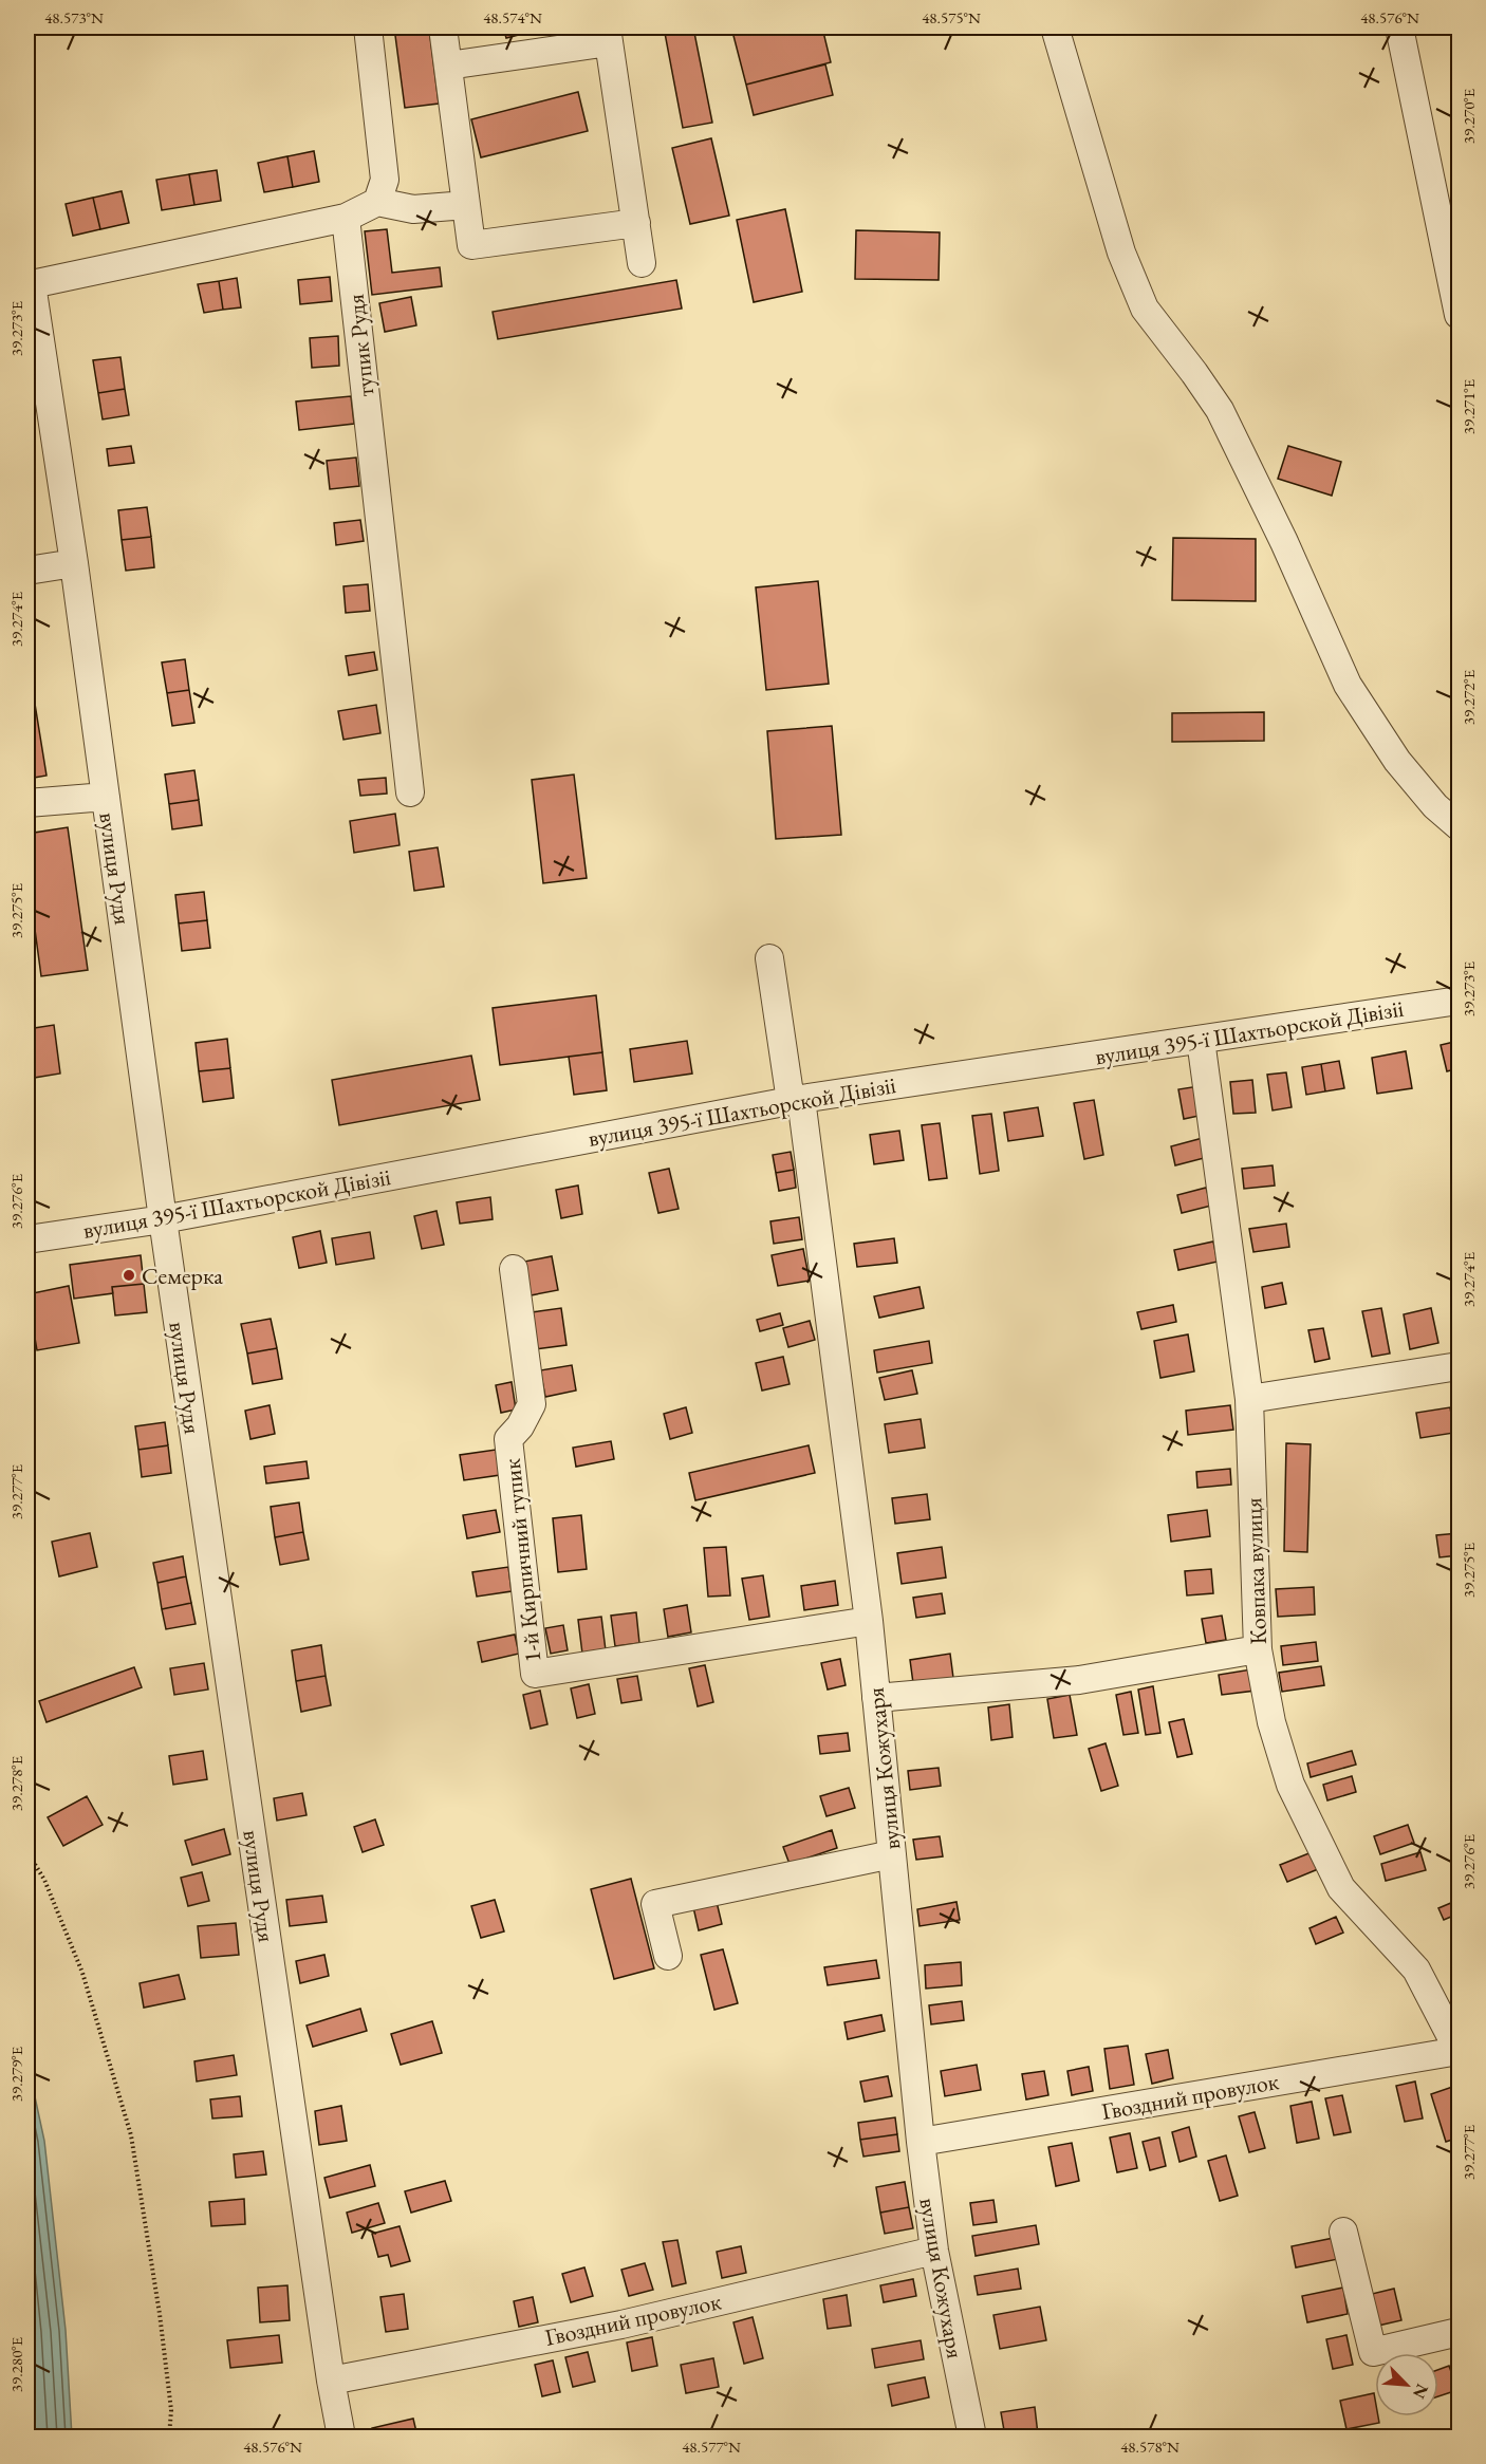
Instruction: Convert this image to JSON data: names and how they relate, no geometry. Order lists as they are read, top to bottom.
{
  "streets": {
    "street": [
      "тупик Рудя",
      "вулиця Рудя",
      "вулиця 395-ї Шахтьорской Дівізіі",
      "1-й Кирпичний тупик",
      "Ковпака вулиця",
      "вулиця Кожухаря",
      "Гвоздний провулок"
    ]
  },
  "crossings": [
    ["вулиця Рудя", "вулиця 395-ї Шахтьорской Дівізіі"],
    ["вулиця Рудя", "Гвоздний провулок"],
    ["вулиця 395-ї Шахтьорской Дівізіі", "Ковпака вулиця"],
    ["вулиця 395-ї Шахтьорской Дівізіі", "вулиця Кожухаря"],
    ["1-й Кирпичний тупик", "вулиця Кожухаря"],
    ["Ковпака вулиця", "Гвоздний провулок"],
    ["вулиця Кожухаря", "Гвоздний провулок"]
  ],
  "places": ["Семерка"],
  "north": "bottom right",
  "coordinates": [
    "48.573°N",
    "48.574°N",
    "48.575°N",
    "48.576°N",
    "39.270°E",
    "39.273°E",
    "39.271°E",
    "39.274°E",
    "39.272°E",
    "39.275°E",
    "39.276°E",
    "39.277°E",
    "39.278°E",
    "39.279°E",
    "39.280°E",
    "48.577°N",
    "48.578°N"
  ]
}
